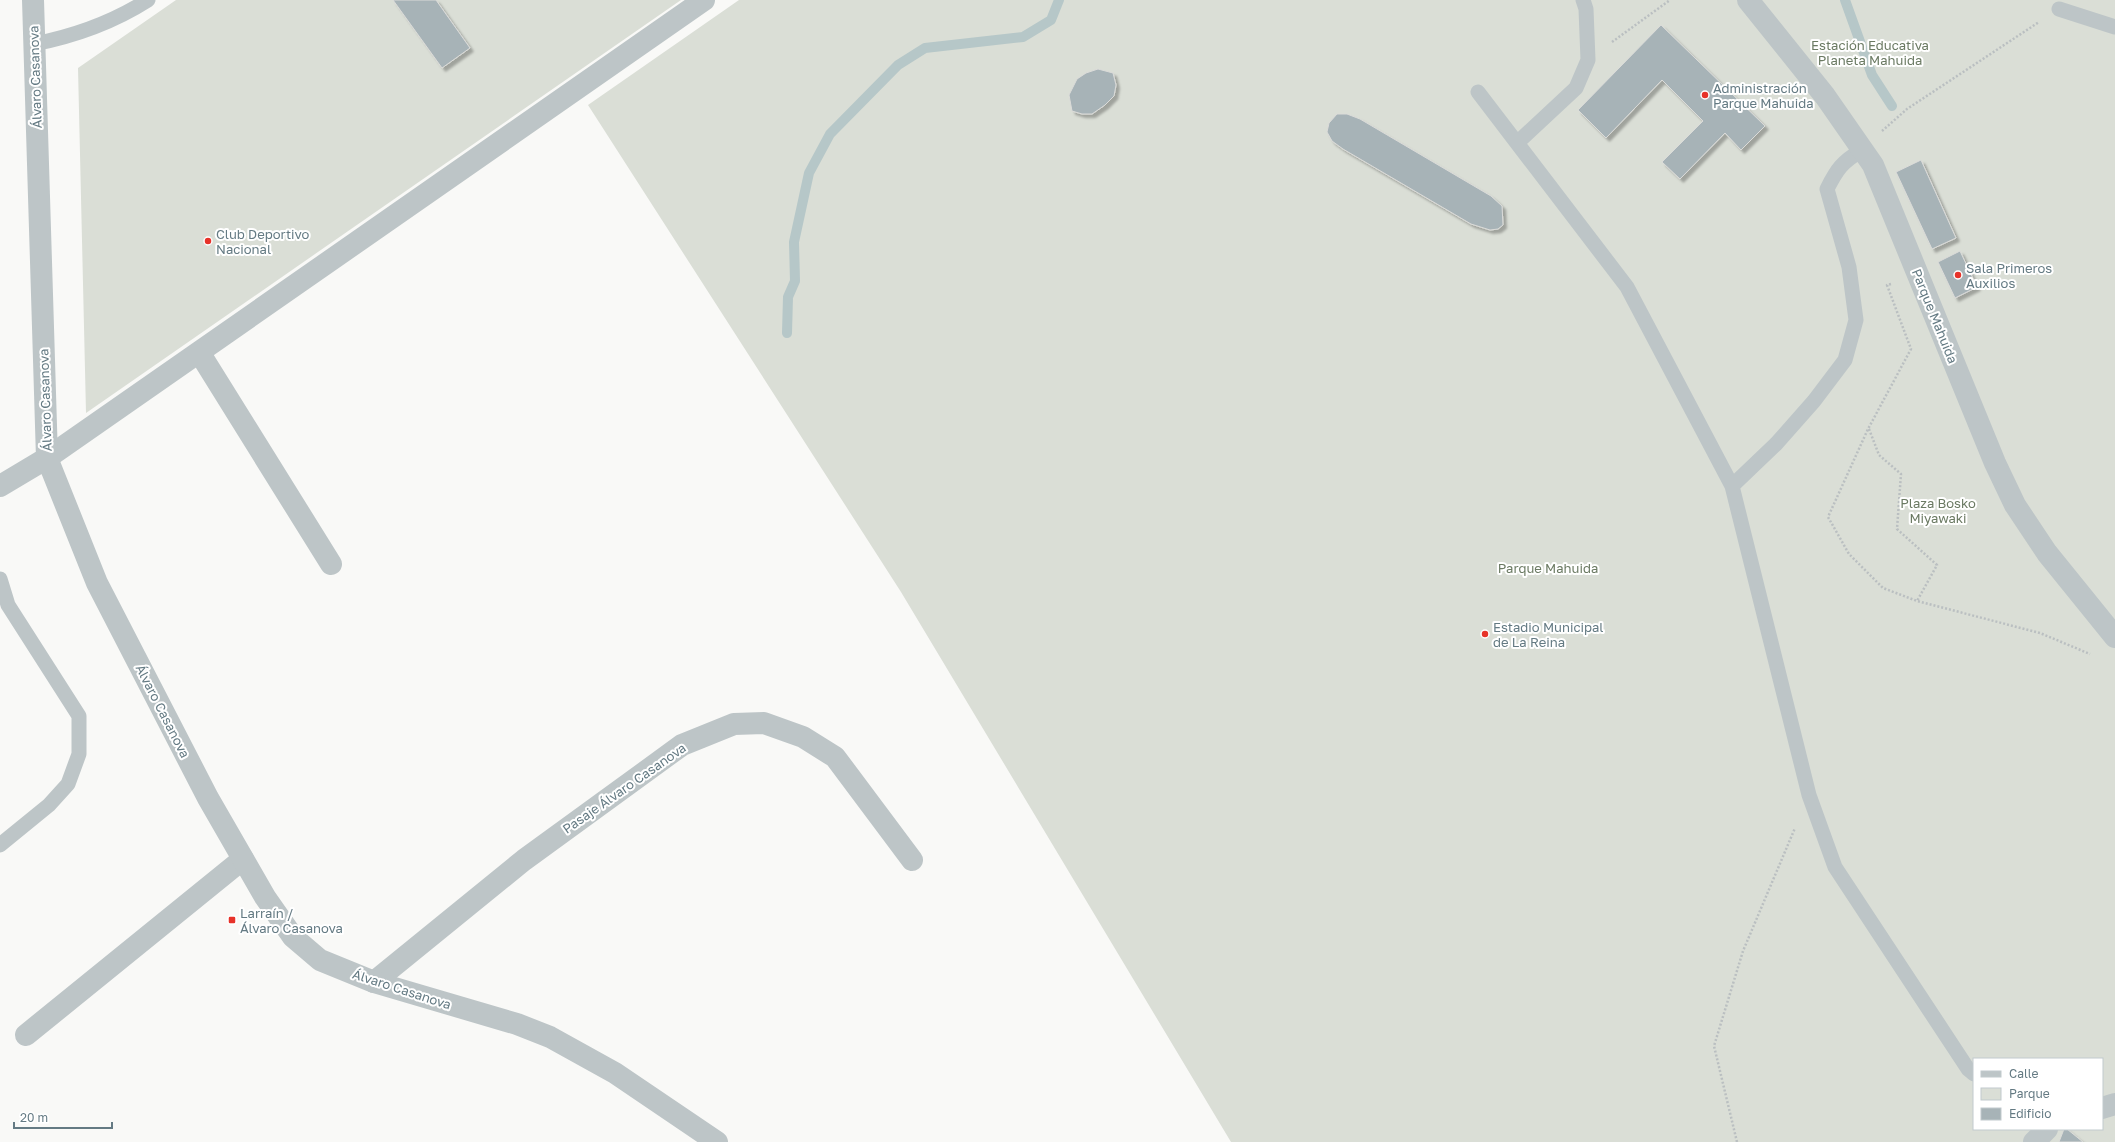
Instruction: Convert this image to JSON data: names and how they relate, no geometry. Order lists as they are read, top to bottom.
{
  "streets": {
    "street": ["Álvaro Casanova", "Parque Mahuida", "Pasaje Álvaro Casanova"]
  },
  "crossings": [
    ["Álvaro Casanova", "Pasaje Álvaro Casanova"]
  ],
  "parks": ["Estación Educativa Planeta Mahuida", "Plaza Bosko Miyawaki", "Parque Mahuida"],
  "places": {
    "other": [
      "Administración Parque Mahuida",
      "Club Deportivo Nacional",
      "Sala Primeros Auxilios",
      "Estadio Municipal de La Reina"
    ],
    "transit": ["Larraín / Álvaro Casanova"]
  },
  "legend": ["Calle", "Parque", "Edificio"],
  "scale_bar": "20 m"
}
